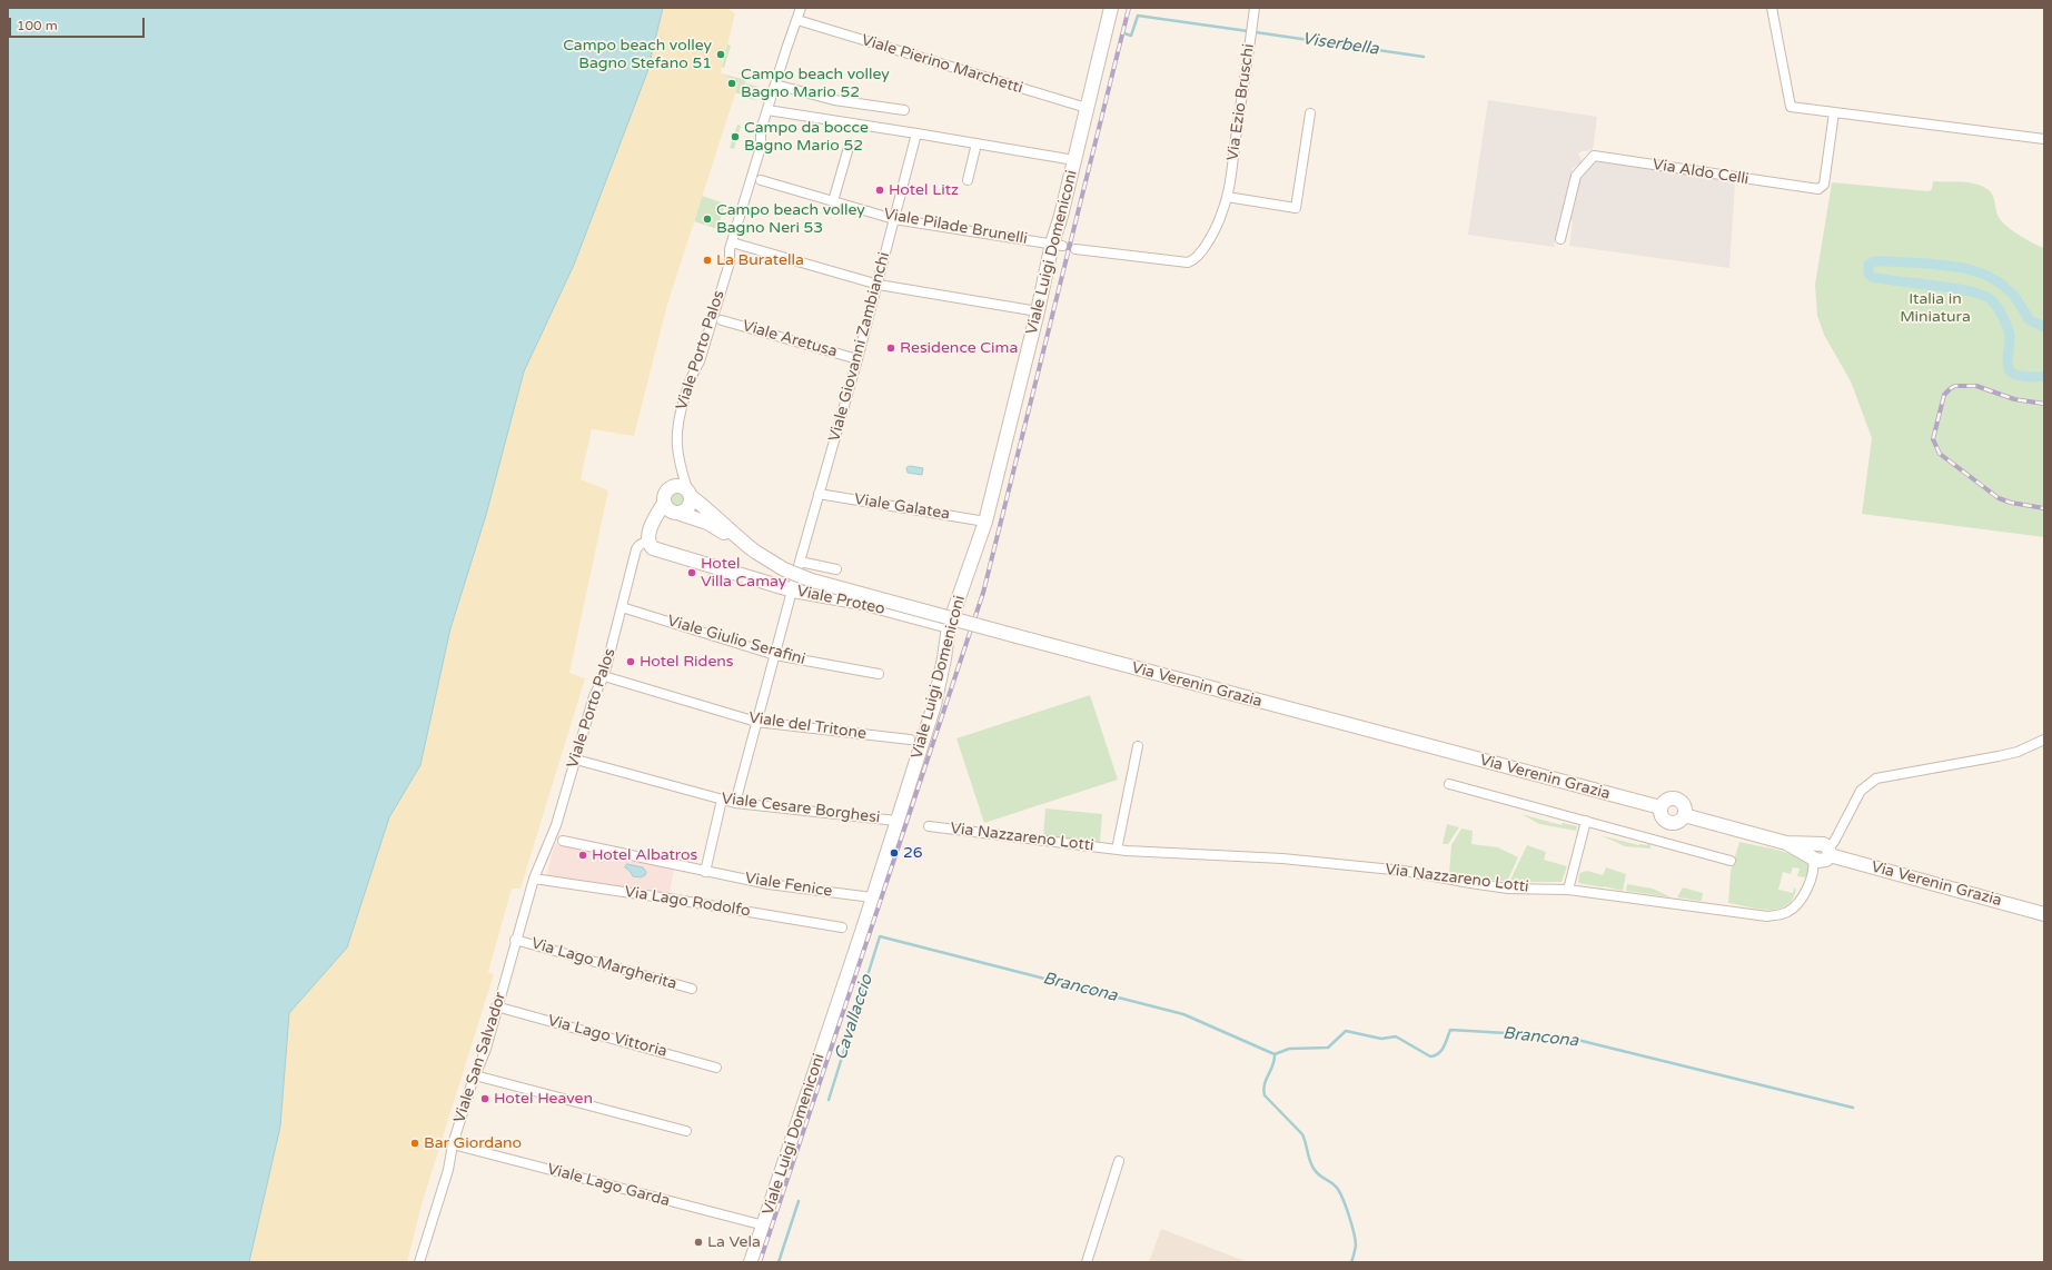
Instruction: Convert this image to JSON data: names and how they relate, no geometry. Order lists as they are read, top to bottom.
{
  "streets": {
    "street": [
      "Viale Pierino Marchetti",
      "Via Ezio Bruschi",
      "Via Aldo Celli",
      "Viale Pilade Brunelli",
      "Viale Luigi Domeniconi",
      "Viale Aretusa",
      "Viale Giovanni Zambianchi",
      "Viale Porto Palos",
      "Viale Galatea",
      "Viale Proteo",
      "Viale Giulio Serafini",
      "Via Verenin Grazia",
      "Viale del Tritone",
      "Viale Cesare Borghesi",
      "Via Nazzareno Lotti",
      "Viale Fenice",
      "Via Lago Rodolfo",
      "Via Lago Margherita",
      "Via Lago Vittoria",
      "Viale San Salvador",
      "Viale Lago Garda"
    ]
  },
  "crossings": [
    ["Viale Pierino Marchetti", "Viale Luigi Domeniconi"],
    ["Viale Pierino Marchetti", "Viale Porto Palos"],
    ["Viale Pilade Brunelli", "Viale Luigi Domeniconi"],
    ["Viale Pilade Brunelli", "Viale Giovanni Zambianchi"],
    ["Viale Luigi Domeniconi", "Viale Galatea"],
    ["Viale Luigi Domeniconi", "Viale Proteo"],
    ["Viale Luigi Domeniconi", "Viale Cesare Borghesi"],
    ["Viale Luigi Domeniconi", "Viale Fenice"],
    ["Viale Luigi Domeniconi", "Viale Lago Garda"],
    ["Viale Aretusa", "Viale Giovanni Zambianchi"],
    ["Viale Giovanni Zambianchi", "Viale Galatea"],
    ["Viale Giovanni Zambianchi", "Viale Proteo"],
    ["Viale Giovanni Zambianchi", "Viale Giulio Serafini"],
    ["Viale Giovanni Zambianchi", "Viale del Tritone"],
    ["Viale Giovanni Zambianchi", "Viale Cesare Borghesi"],
    ["Viale Porto Palos", "Viale Proteo"],
    ["Viale Porto Palos", "Viale Giulio Serafini"],
    ["Viale Porto Palos", "Via Verenin Grazia"],
    ["Viale Porto Palos", "Viale del Tritone"],
    ["Viale Porto Palos", "Viale Cesare Borghesi"],
    ["Viale Porto Palos", "Via Lago Rodolfo"],
    ["Viale Porto Palos", "Viale San Salvador"],
    ["Via Verenin Grazia", "Via Nazzareno Lotti"],
    ["Via Lago Rodolfo", "Viale San Salvador"],
    ["Via Lago Margherita", "Viale San Salvador"],
    ["Via Lago Vittoria", "Viale San Salvador"],
    ["Viale San Salvador", "Viale Lago Garda"]
  ],
  "water": ["Viserbella", "Brancona", "Cavallaccio"],
  "parks": ["Italia in Miniatura"],
  "places": [
    "Campo beach volley Bagno Stefano 51",
    "Campo beach volley Bagno Mario 52",
    "Campo da bocce Bagno Mario 52",
    "Hotel Litz",
    "Campo beach volley Bagno Neri 53",
    "La Buratella",
    "Residence Cima",
    "Hotel Villa Camay",
    "Hotel Ridens",
    "26",
    "Hotel Albatros",
    "Hotel Heaven",
    "Bar Giordano",
    "La Vela"
  ],
  "scale_bar": "100 m"
}
